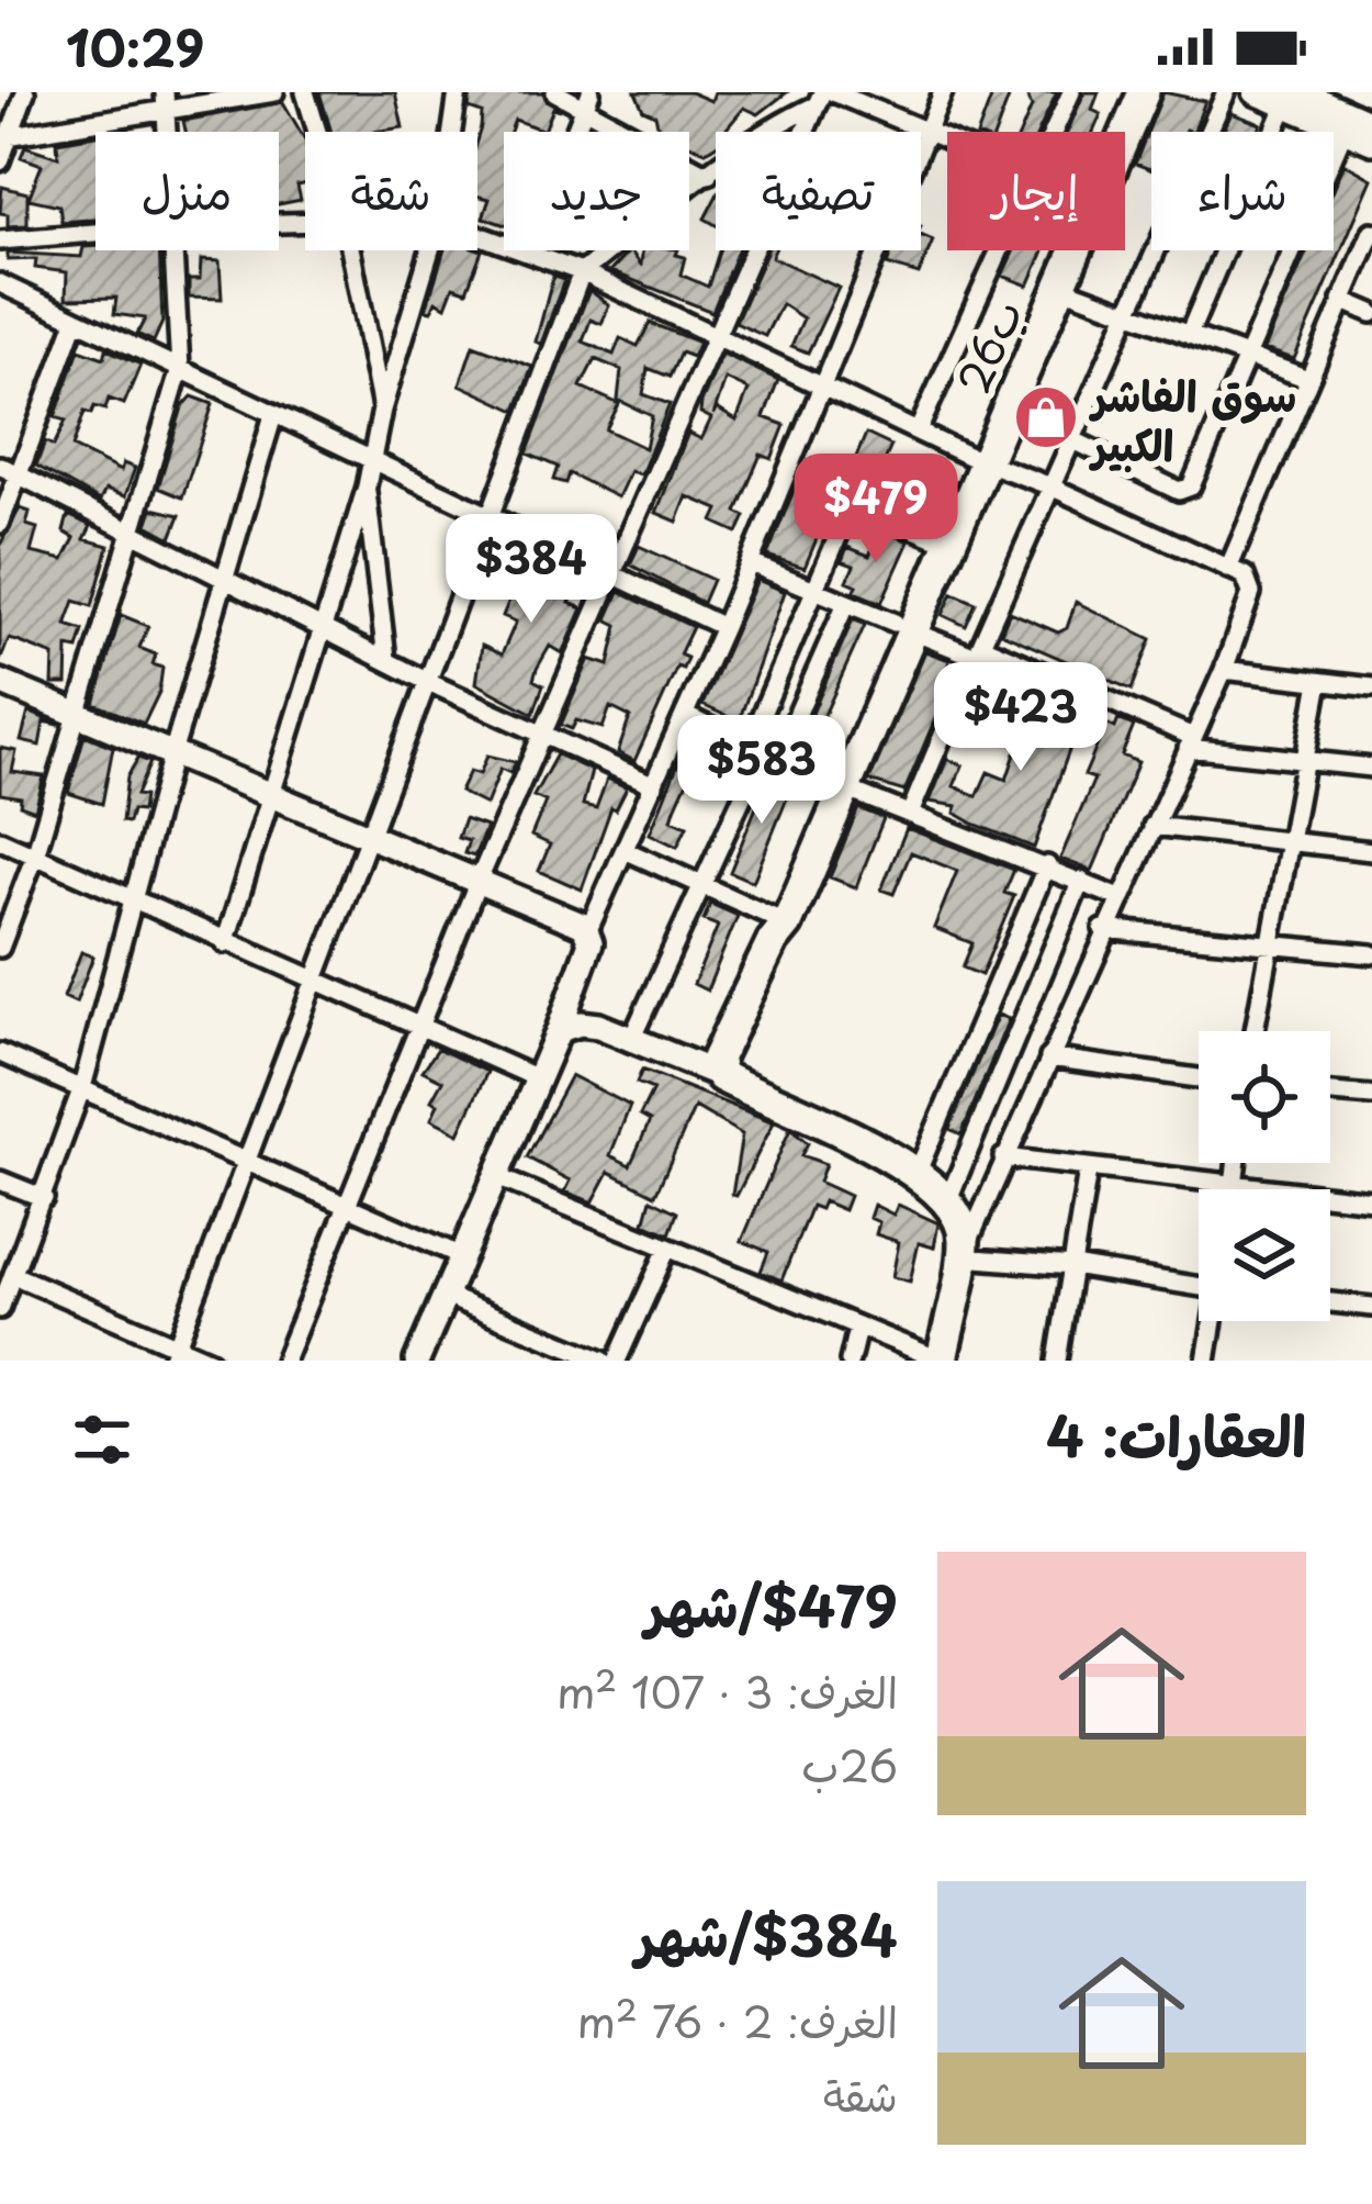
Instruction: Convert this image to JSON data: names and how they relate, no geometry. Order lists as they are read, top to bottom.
{
  "streets": {
    "highway": ["26ب"]
  },
  "places": {
    "shop": ["سوق الفاشر الكبير"]
  },
  "page": {
    "status": "10:29",
    "chip": [
      "شراء",
      "إيجار",
      "تصفية",
      "جديد",
      "شقة",
      "منزل"
    ],
    "price": [
      "$479",
      "$384",
      "$423",
      "$583"
    ],
    "heading": "العقارات: 4",
    "list": [
      {
        "name": "$479/شهر",
        "note": "الغرف: 3 · 107 m² · 26ب"
      },
      {
        "name": "$384/شهر",
        "note": "الغرف: 2 · 76 m² · شقة"
      }
    ]
  }
}
